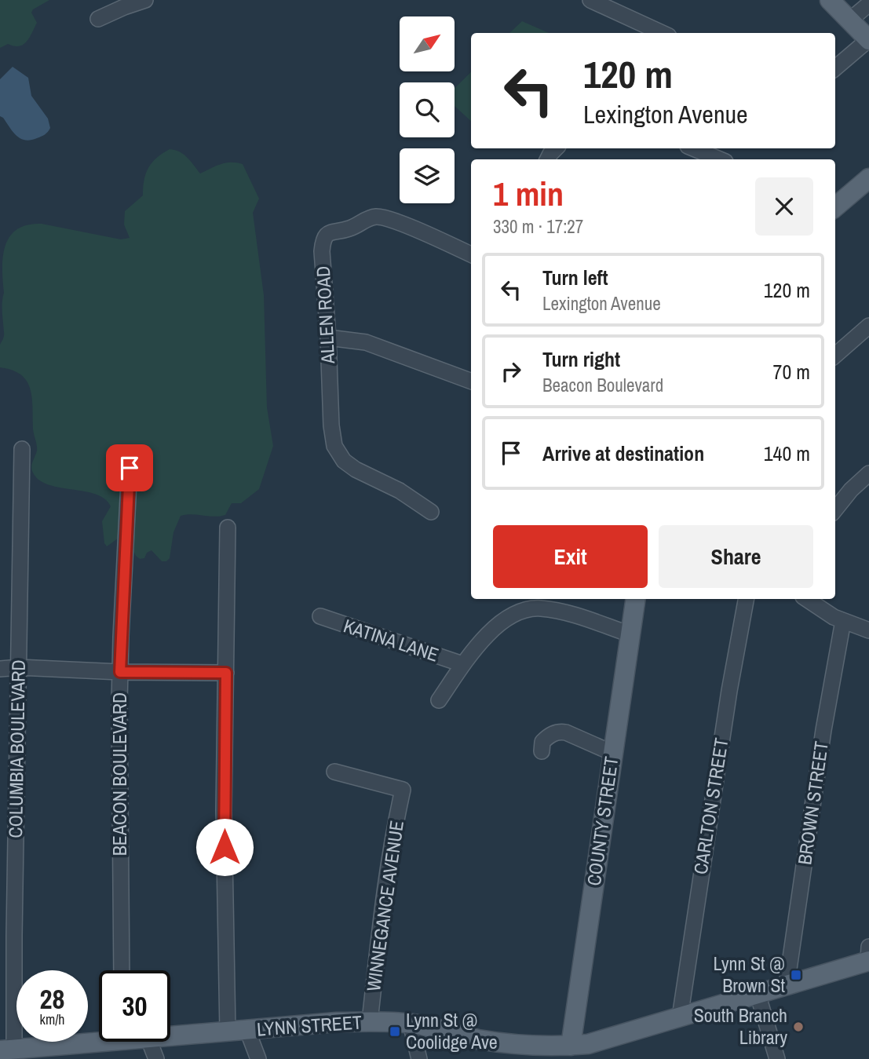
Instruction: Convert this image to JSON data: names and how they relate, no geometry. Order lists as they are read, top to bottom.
{
  "streets": {
    "main road": ["COUNTY STREET", "LYNN STREET"],
    "street": [
      "ALLEN ROAD",
      "KATINA LANE",
      "COLUMBIA BOULEVARD",
      "BEACON BOULEVARD",
      "BROWN STREET",
      "CARLTON STREET",
      "WINNEGANCE AVENUE"
    ]
  },
  "crossings": [
    ["COLUMBIA BOULEVARD", "LYNN STREET"],
    ["BROWN STREET", "LYNN STREET"],
    ["CARLTON STREET", "LYNN STREET"],
    ["COUNTY STREET", "LYNN STREET"],
    ["WINNEGANCE AVENUE", "LYNN STREET"]
  ],
  "places": {
    "transit": ["Lynn St @ Brown St", "Lynn St @ Coolidge Ave"],
    "other": ["South Branch Library"]
  },
  "north": "top right",
  "page": {
    "turn": ["120 m", "Lexington Avenue"],
    "heading": ["1 min", "330 m · 17:27"],
    "list": [
      {
        "name": "Turn left",
        "note": "Lexington Avenue",
        "value": "120 m"
      },
      {
        "name": "Turn right",
        "note": "Beacon Boulevard",
        "value": "70 m"
      },
      {
        "name": "Arrive at destination",
        "value": "140 m"
      }
    ],
    "buttons": ["Exit", "Share"],
    "speed": "28 km/h",
    "limit": "30"
  }
}
